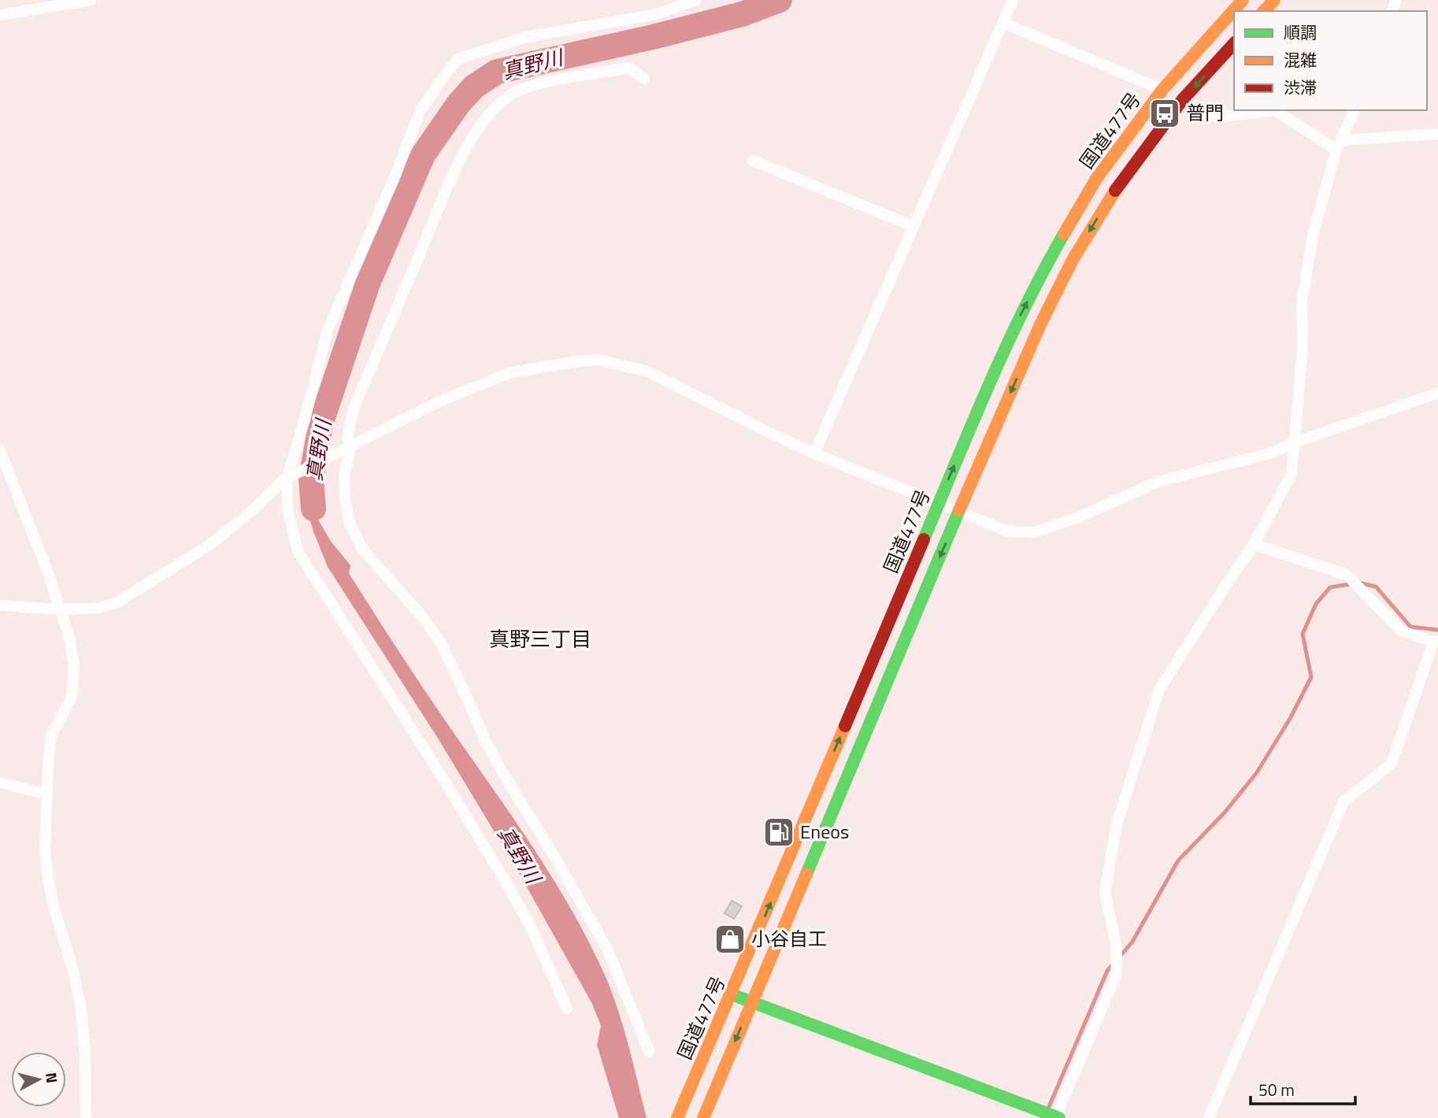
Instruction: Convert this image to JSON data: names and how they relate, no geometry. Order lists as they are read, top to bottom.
{
  "streets": {
    "main road": ["国道477号"]
  },
  "districts": ["真野三丁目"],
  "water": ["真野川"],
  "places": {
    "bus stop": ["普門"],
    "fuel station": ["Eneos"],
    "shop": ["小谷自工"]
  },
  "legend": ["順調", "混雑", "渋滞"],
  "scale_bar": "50 m",
  "north": "right"
}
